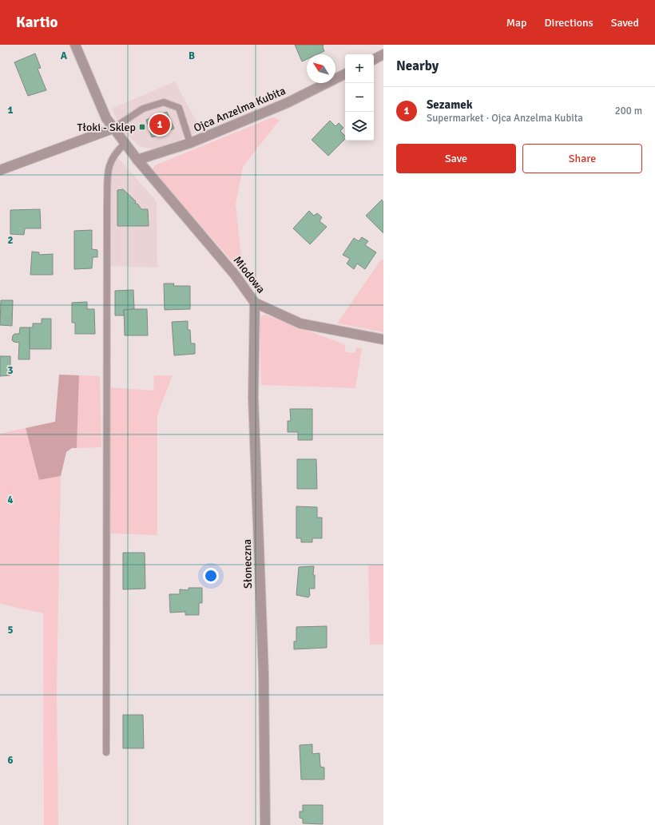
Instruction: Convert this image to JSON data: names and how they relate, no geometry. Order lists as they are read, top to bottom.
{
  "streets": {
    "street": ["Ojca Anzelma Kubita", "Miodowa", "Słoneczna"]
  },
  "crossings": [
    ["Ojca Anzelma Kubita", "Miodowa"],
    ["Miodowa", "Słoneczna"]
  ],
  "places": {
    "transit": ["Tłoki - Sklep"]
  },
  "north": "top left",
  "page": {
    "header": "Kartio",
    "nav": ["Map", "Directions", "Saved"],
    "heading": "Nearby",
    "map_buttons": ["+", "−"],
    "list": [
      {
        "mark": "1",
        "name": "Sezamek",
        "note": "Supermarket · Ojca Anzelma Kubita",
        "value": "200 m"
      }
    ],
    "pins": "1",
    "buttons": ["Save", "Share"]
  },
  "grid": {
    "columns": ["A", "B"],
    "rows": [
      "1",
      "2",
      "3",
      "4",
      "5",
      "6"
    ]
  }
}
